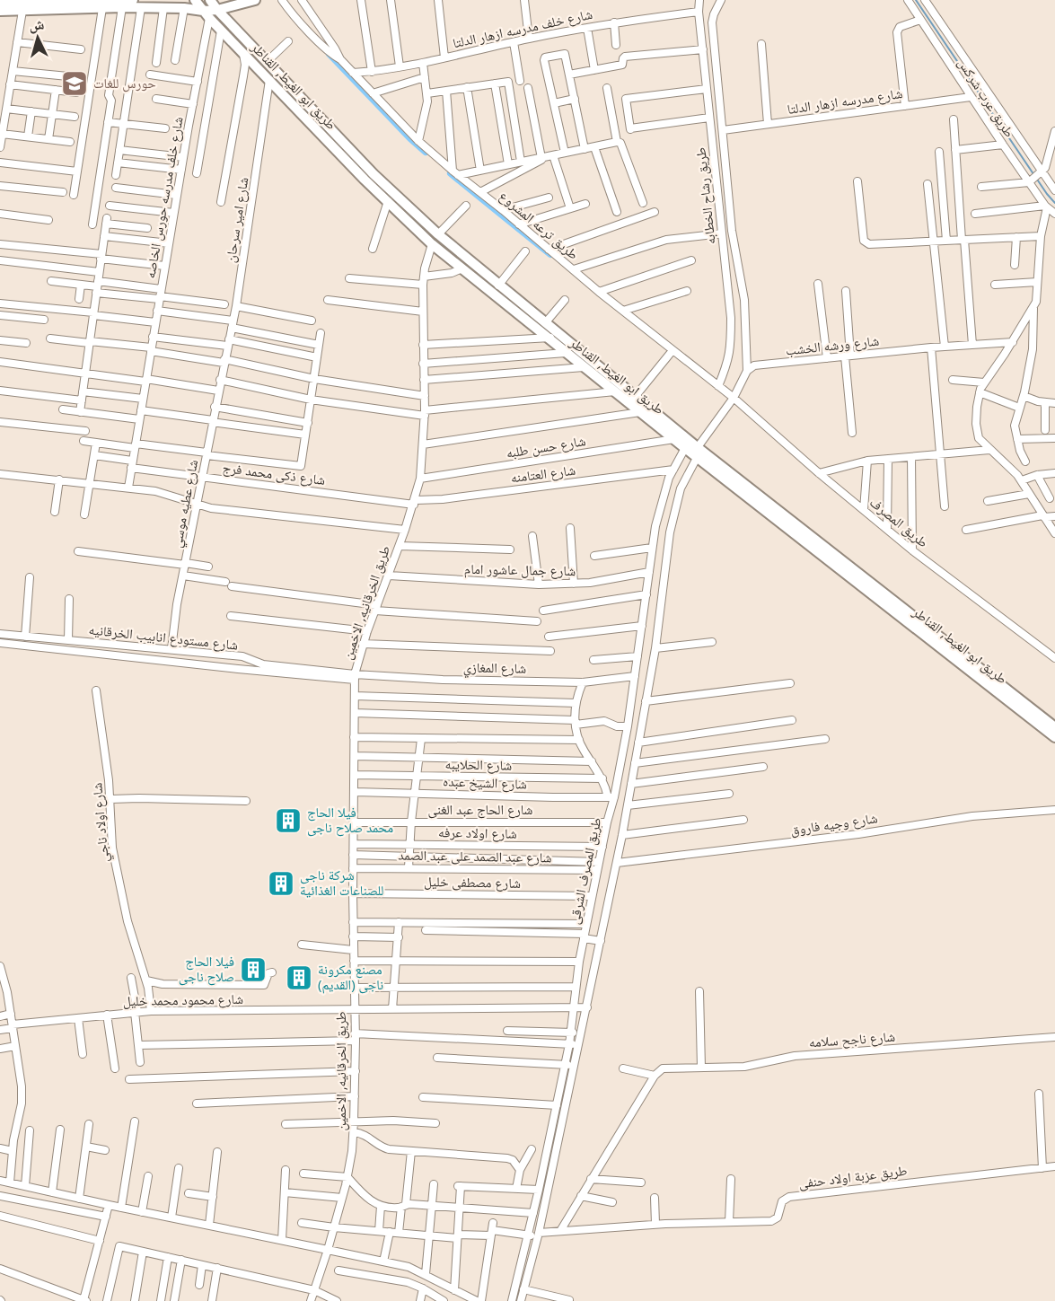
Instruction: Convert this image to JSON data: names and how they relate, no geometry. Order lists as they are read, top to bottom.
{
  "streets": {
    "main road": ["طريق ابو الغيط, القناطر"],
    "street": [
      "شارع خلف مدرسه ازهار الدلتا",
      "طريق عرب شركس",
      "شارع مدرسه ازهار الدلتا",
      "طريق رشاح الخطابه",
      "شارع خلف مدرسه حورس الخاصه",
      "شارع امير سرحان",
      "طريق ترعه المشروع",
      "شارع ورشه الخشب",
      "شارع حسن طلبه",
      "شارع ذكى محمد فرج",
      "شارع العتامنه",
      "شارع عطيه موسي",
      "طريق المصرف",
      "شارع جمال عاشور امام",
      "طريق الخرقانيه, الاخمين",
      "شارع مستودع انابيب الخرقانيه",
      "شارع المغازي",
      "شارع الحلايبه",
      "شارع الشيخ عبده",
      "شارع الحاج عبد الغنى",
      "شارع اولاد ناجي",
      "شارع وجيه فاروق",
      "شارع اولاد عرفه",
      "شارع عبد الصمد على عبد الصمد",
      "طريق المصرف الشرقى",
      "شارع مصطفى خليل",
      "شارع محمود محمد خليل",
      "شارع ناجح سلامه",
      "طريق عزبة اولاد حنفى"
    ]
  },
  "crossings": [
    ["شارع خلف مدرسه ازهار الدلتا", "طريق رشاح الخطابه"],
    ["شارع خلف مدرسه ازهار الدلتا", "طريق ترعه المشروع"],
    ["طريق ابو الغيط, القناطر", "شارع خلف مدرسه حورس الخاصه"],
    ["طريق ابو الغيط, القناطر", "شارع امير سرحان"],
    ["طريق ابو الغيط, القناطر", "شارع حسن طلبه"],
    ["طريق ابو الغيط, القناطر", "طريق الخرقانيه, الاخمين"],
    ["طريق ابو الغيط, القناطر", "طريق المصرف الشرقى"],
    ["طريق عرب شركس", "شارع مدرسه ازهار الدلتا"],
    ["طريق رشاح الخطابه", "طريق ترعه المشروع"],
    ["شارع خلف مدرسه حورس الخاصه", "شارع ذكى محمد فرج"],
    ["شارع امير سرحان", "شارع عطيه موسي"],
    ["طريق ترعه المشروع", "طريق المصرف"],
    ["شارع حسن طلبه", "طريق الخرقانيه, الاخمين"],
    ["شارع ذكى محمد فرج", "شارع العتامنه"],
    ["شارع ذكى محمد فرج", "شارع عطيه موسي"],
    ["شارع ذكى محمد فرج", "طريق الخرقانيه, الاخمين"],
    ["شارع العتامنه", "طريق الخرقانيه, الاخمين"],
    ["شارع العتامنه", "طريق المصرف الشرقى"],
    ["شارع عطيه موسي", "شارع مستودع انابيب الخرقانيه"],
    ["شارع جمال عاشور امام", "طريق الخرقانيه, الاخمين"],
    ["شارع جمال عاشور امام", "طريق المصرف الشرقى"],
    ["طريق الخرقانيه, الاخمين", "شارع مستودع انابيب الخرقانيه"],
    ["طريق الخرقانيه, الاخمين", "شارع المغازي"],
    ["طريق الخرقانيه, الاخمين", "شارع الحلايبه"],
    ["طريق الخرقانيه, الاخمين", "شارع الشيخ عبده"],
    ["طريق الخرقانيه, الاخمين", "شارع الحاج عبد الغنى"],
    ["طريق الخرقانيه, الاخمين", "شارع اولاد عرفه"],
    ["طريق الخرقانيه, الاخمين", "شارع عبد الصمد على عبد الصمد"],
    ["طريق الخرقانيه, الاخمين", "شارع مصطفى خليل"],
    ["طريق الخرقانيه, الاخمين", "شارع محمود محمد خليل"],
    ["طريق الخرقانيه, الاخمين", "طريق عزبة اولاد حنفى"],
    ["شارع مستودع انابيب الخرقانيه", "شارع المغازي"],
    ["شارع المغازي", "طريق المصرف الشرقى"],
    ["شارع الشيخ عبده", "طريق المصرف الشرقى"],
    ["شارع الحاج عبد الغنى", "طريق المصرف الشرقى"],
    ["شارع اولاد ناجي", "شارع محمود محمد خليل"],
    ["شارع وجيه فاروق", "طريق المصرف الشرقى"],
    ["شارع اولاد عرفه", "طريق المصرف الشرقى"],
    ["شارع عبد الصمد على عبد الصمد", "طريق المصرف الشرقى"],
    ["طريق المصرف الشرقى", "شارع مصطفى خليل"],
    ["طريق المصرف الشرقى", "شارع محمود محمد خليل"],
    ["طريق المصرف الشرقى", "طريق عزبة اولاد حنفى"]
  ],
  "places": {
    "school or university": ["حورس للغات"],
    "building": [
      "فيلا الحاج محمد صلاح ناجى",
      "شركة ناجى للصناعات الغذائية",
      "فيلا الحاج صلاح ناجى",
      "مصنع مكرونة ناجى (القديم)"
    ]
  },
  "north": "top"
}
